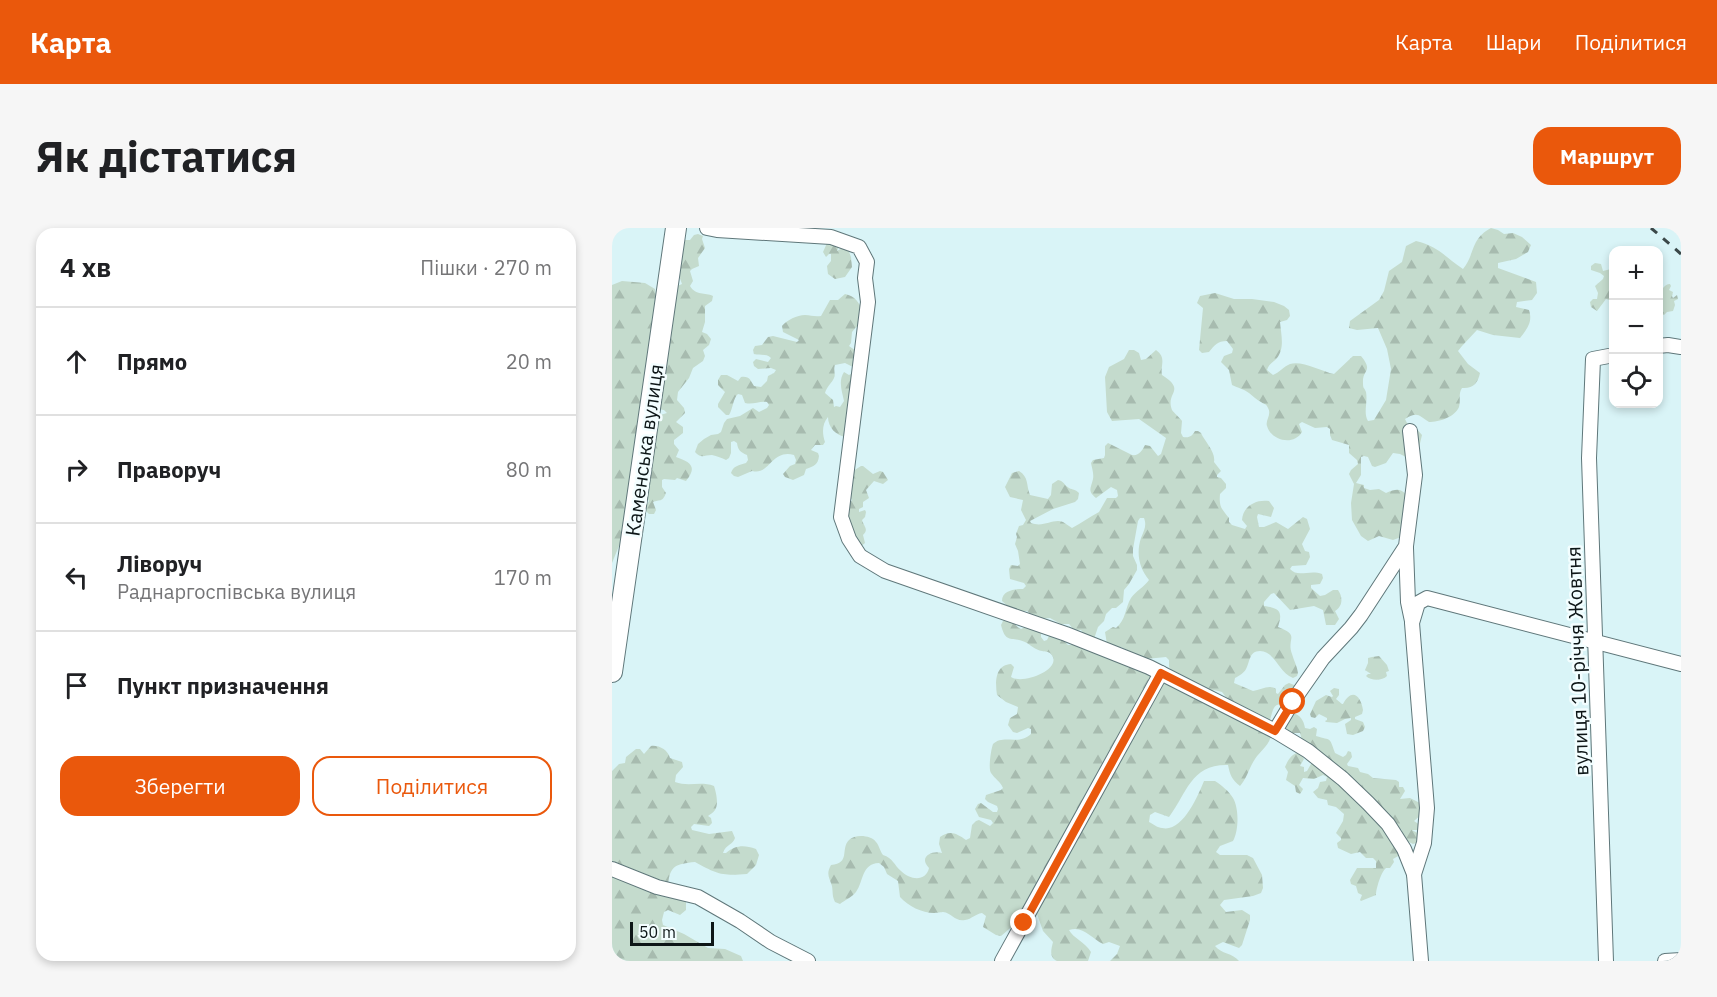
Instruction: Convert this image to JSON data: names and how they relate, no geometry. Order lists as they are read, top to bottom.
{
  "streets": {
    "street": ["Каменська вулиця", "вулиця 10-річчя Жовтня"]
  },
  "scale_bar": "50 m",
  "page": {
    "header": "Карта",
    "nav": ["Карта", "Шари", "Поділитися"],
    "buttons": [
      "Маршрут",
      ["Зберегти", "Поділитися"]
    ],
    "title": "Як дістатися",
    "heading": ["4 хв", "Пішки · 270 m"],
    "map_buttons": ["+", "−"],
    "list": [
      ["Прямо", "20 m"],
      ["Праворуч", "80 m"],
      ["Ліворуч", "Раднаргоспівська вулиця", "170 m"],
      "Пункт призначення"
    ],
    "scale": "50 m"
  }
}
